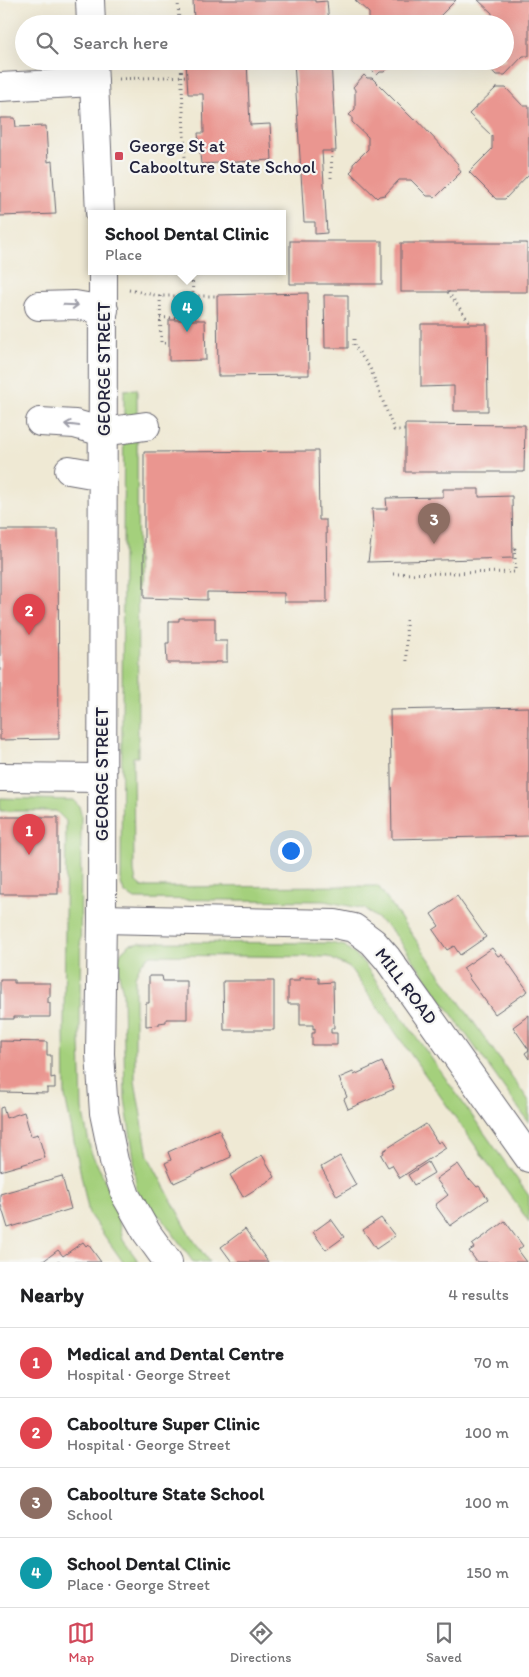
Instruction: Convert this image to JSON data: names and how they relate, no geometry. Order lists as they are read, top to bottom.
{
  "streets": {
    "street": ["GEORGE STREET", "MILL ROAD"]
  },
  "crossings": [
    ["GEORGE STREET", "MILL ROAD"]
  ],
  "places": {
    "transit": ["George St at Caboolture State School"]
  },
  "page": {
    "search": "Search here",
    "popup": ["School Dental Clinic", "Place"],
    "pins": [
      "4",
      "3",
      "2",
      "1"
    ],
    "heading": ["Nearby", "4 results"],
    "list": [
      {
        "mark": "1",
        "name": "Medical and Dental Centre",
        "note": "Hospital · George Street",
        "value": "70 m"
      },
      {
        "mark": "2",
        "name": "Caboolture Super Clinic",
        "note": "Hospital · George Street",
        "value": "100 m"
      },
      {
        "mark": "3",
        "name": "Caboolture State School",
        "note": "School",
        "value": "100 m"
      },
      {
        "mark": "4",
        "name": "School Dental Clinic",
        "note": "Place · George Street",
        "value": "150 m"
      }
    ],
    "nav": ["Map", "Directions", "Saved"]
  }
}
